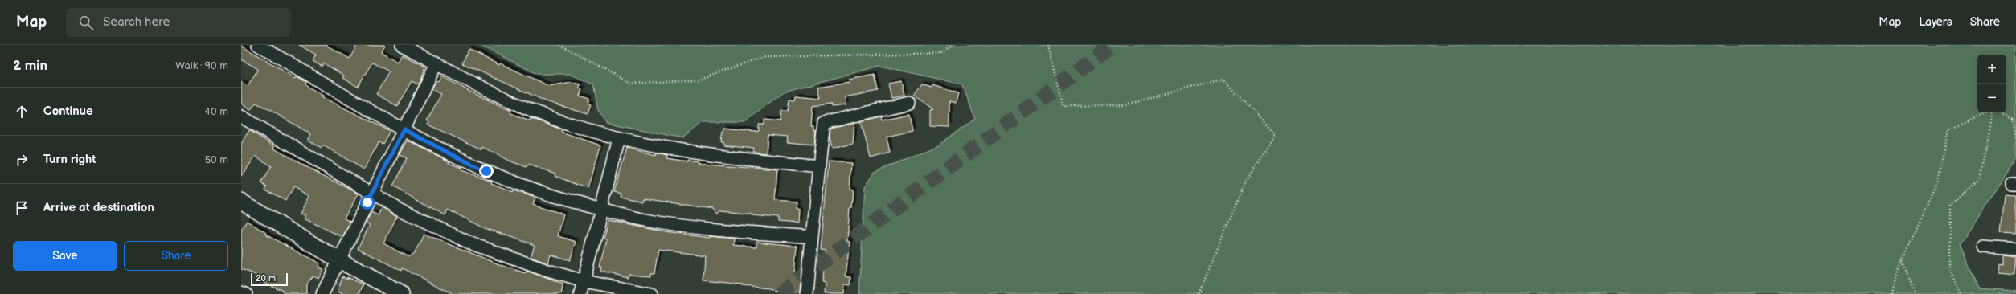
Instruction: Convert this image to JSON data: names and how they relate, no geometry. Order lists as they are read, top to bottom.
{
  "scale_bar": "20 m",
  "page": {
    "header": "Map",
    "search": "Search here",
    "nav": ["Map", "Layers", "Share"],
    "heading": ["2 min", "Walk · 90 m"],
    "map_buttons": ["+", "−"],
    "list": [
      ["Continue", "40 m"],
      ["Turn right", "50 m"],
      "Arrive at destination"
    ],
    "buttons": ["Save", "Share"],
    "scale": "20 m"
  }
}
